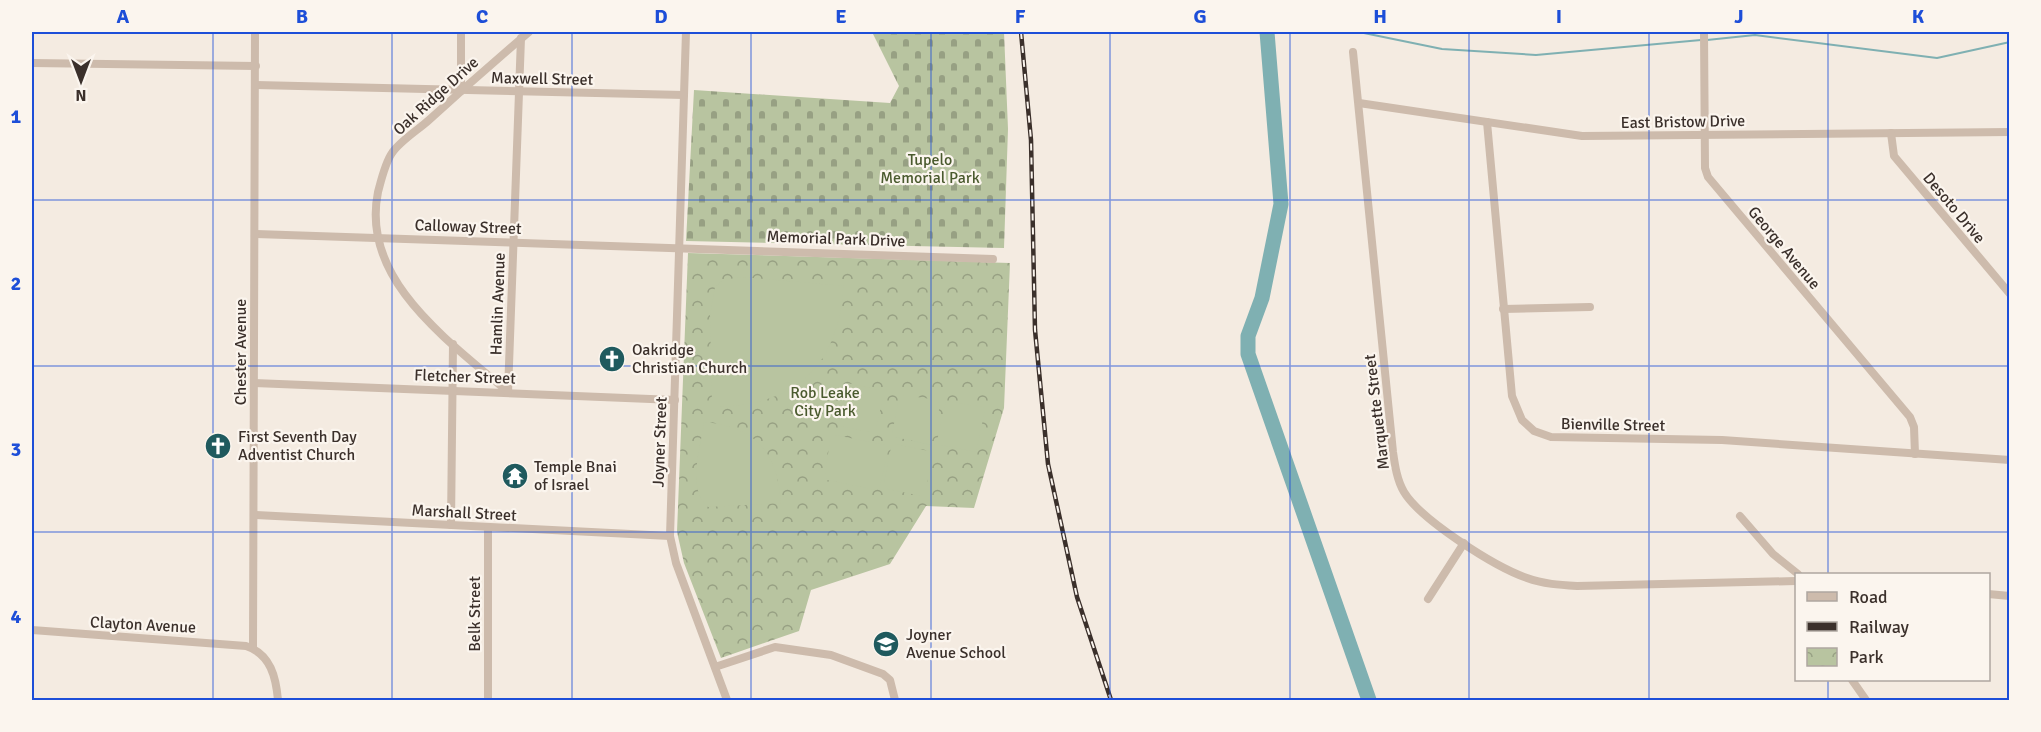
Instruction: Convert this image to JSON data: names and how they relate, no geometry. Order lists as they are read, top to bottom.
{
  "streets": {
    "street": [
      "Maxwell Street",
      "Oak Ridge Drive",
      "East Bristow Drive",
      "Desoto Drive",
      "Calloway Street",
      "Memorial Park Drive",
      "George Avenue",
      "Hamlin Avenue",
      "Chester Avenue",
      "Fletcher Street",
      "Marquette Street",
      "Bienville Street",
      "Joyner Street",
      "Marshall Street",
      "Belk Street",
      "Clayton Avenue"
    ]
  },
  "crossings": [
    ["Maxwell Street", "Oak Ridge Drive"],
    ["Maxwell Street", "Hamlin Avenue"],
    ["Maxwell Street", "Chester Avenue"],
    ["Maxwell Street", "Joyner Street"],
    ["Oak Ridge Drive", "Calloway Street"],
    ["Oak Ridge Drive", "Hamlin Avenue"],
    ["Oak Ridge Drive", "Fletcher Street"],
    ["East Bristow Drive", "Desoto Drive"],
    ["East Bristow Drive", "George Avenue"],
    ["East Bristow Drive", "Marquette Street"],
    ["East Bristow Drive", "Bienville Street"],
    ["Calloway Street", "Memorial Park Drive"],
    ["Calloway Street", "Hamlin Avenue"],
    ["Calloway Street", "Chester Avenue"],
    ["Calloway Street", "Joyner Street"],
    ["Memorial Park Drive", "Joyner Street"],
    ["George Avenue", "Bienville Street"],
    ["Hamlin Avenue", "Fletcher Street"],
    ["Chester Avenue", "Fletcher Street"],
    ["Chester Avenue", "Marshall Street"],
    ["Chester Avenue", "Clayton Avenue"],
    ["Fletcher Street", "Joyner Street"],
    ["Joyner Street", "Marshall Street"],
    ["Marshall Street", "Belk Street"]
  ],
  "parks": ["Tupelo Memorial Park", "Rob Leake City Park"],
  "places": {
    "church": ["Oakridge Christian Church", "First Seventh Day Adventist Church"],
    "temple": ["Temple Bnai of Israel"],
    "school or university": ["Joyner Avenue School"]
  },
  "legend": ["Road", "Railway", "Park"],
  "north": "bottom",
  "grid": {
    "columns": [
      "A",
      "B",
      "C",
      "D",
      "E",
      "F",
      "G",
      "H",
      "I",
      "J",
      "K"
    ],
    "rows": [
      "1",
      "2",
      "3",
      "4"
    ]
  }
}
